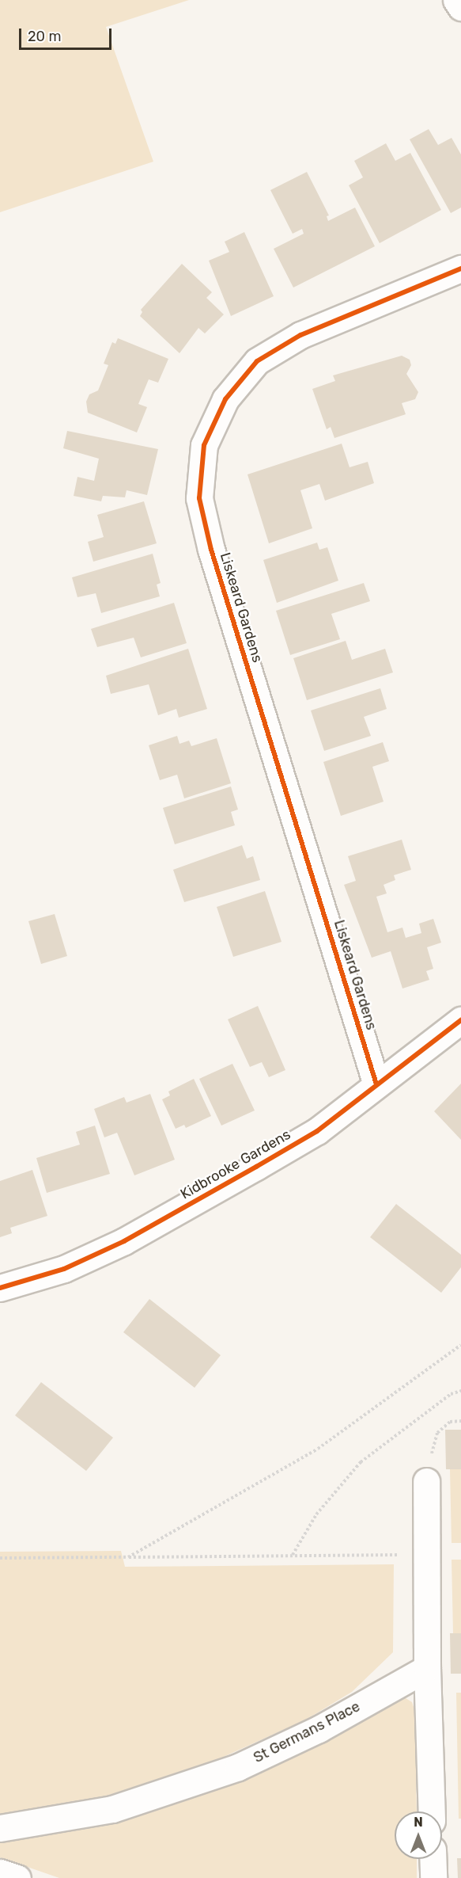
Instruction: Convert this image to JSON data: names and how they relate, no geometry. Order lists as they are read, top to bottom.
{
  "streets": {
    "street": ["Liskeard Gardens", "Kidbrooke Gardens", "St Germans Place"]
  },
  "crossings": [
    ["Liskeard Gardens", "Kidbrooke Gardens"]
  ],
  "scale_bar": "20 m",
  "north": "top"
}
